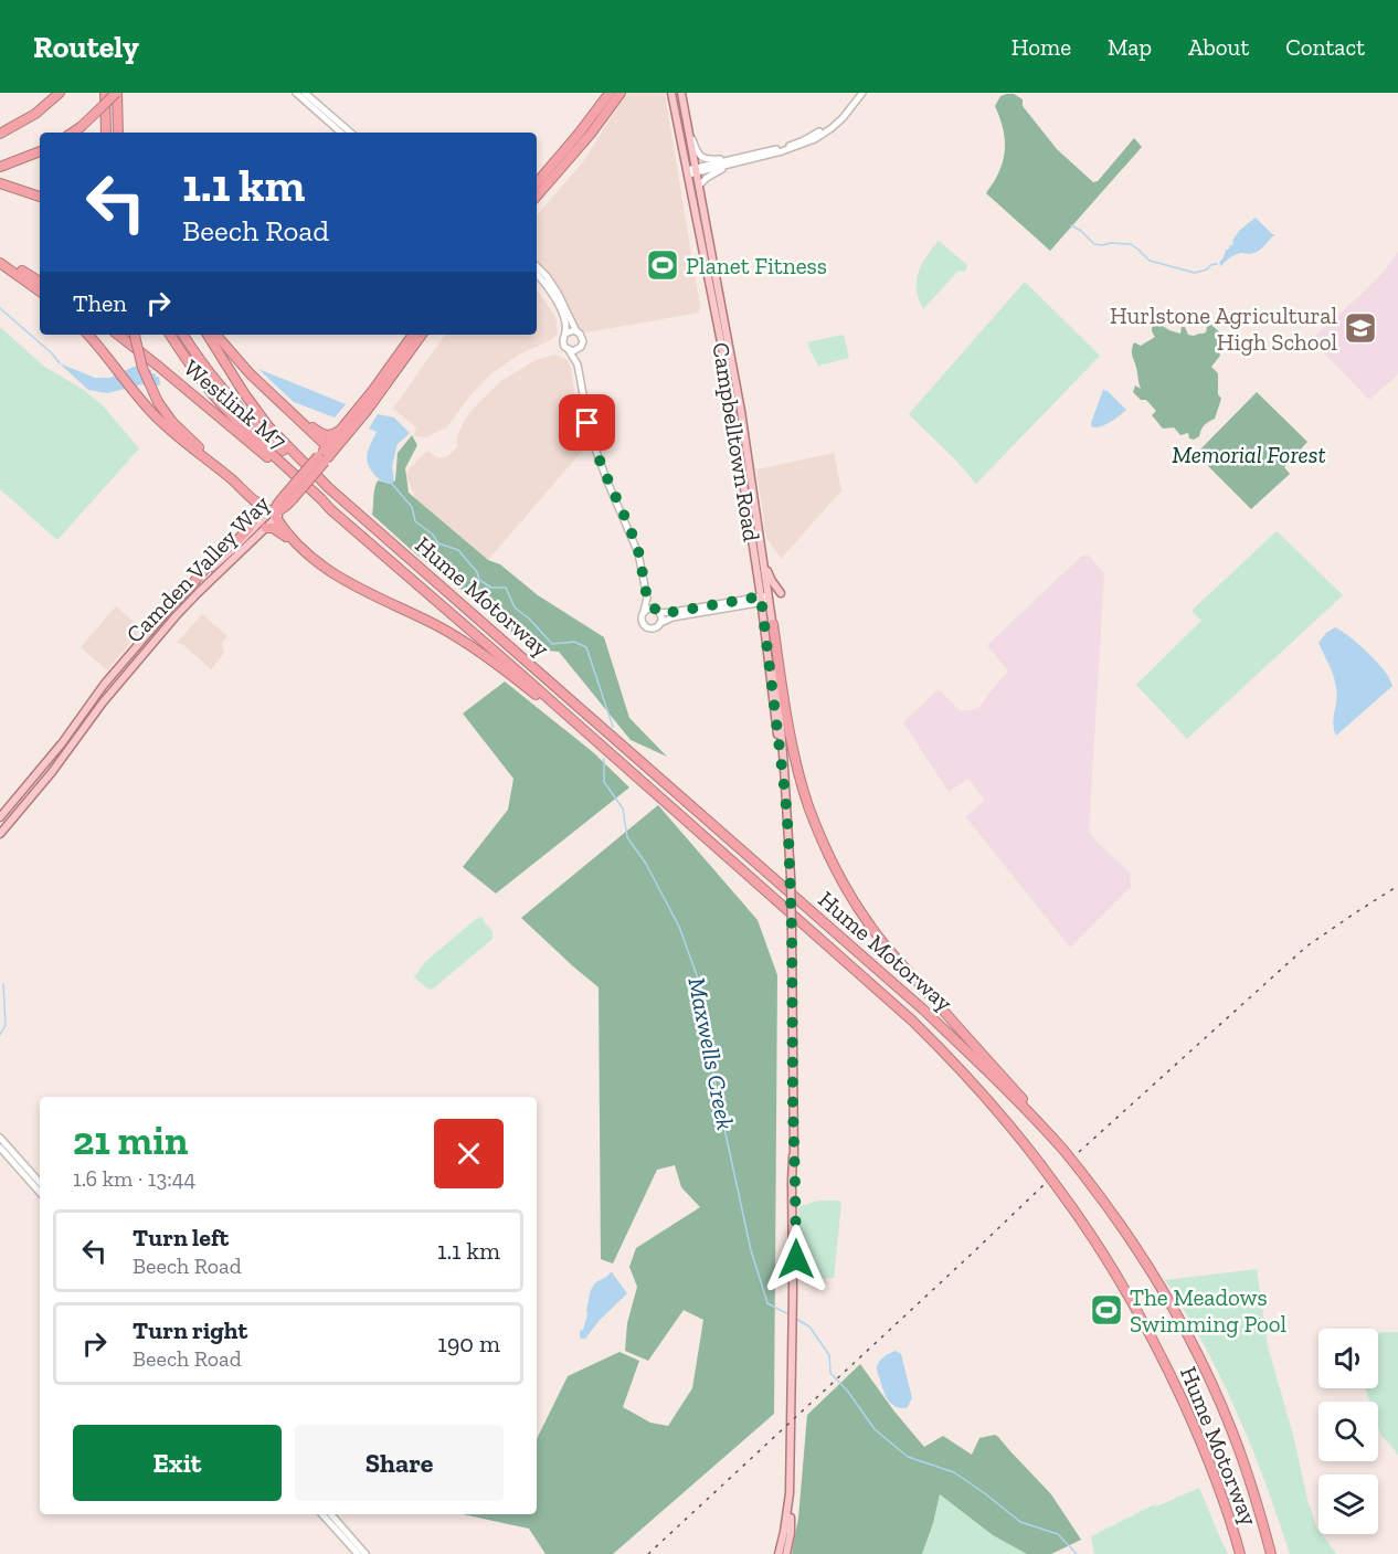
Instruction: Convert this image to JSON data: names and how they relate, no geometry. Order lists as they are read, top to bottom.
{
  "streets": {
    "highway": ["Westlink M7", "Camden Valley Way", "Hume Motorway"],
    "main road": ["Campbelltown Road"]
  },
  "crossings": [
    ["Westlink M7", "Hume Motorway"]
  ],
  "water": ["Maxwells Creek"],
  "parks": ["Memorial Forest"],
  "places": {
    "sports": ["Planet Fitness", "The Meadows Swimming Pool"],
    "school or university": ["Hurlstone Agricultural High School"]
  },
  "page": {
    "header": "Routely",
    "nav": [
      "Home",
      "Map",
      "About",
      "Contact"
    ],
    "turn": ["1.1 km", "Beech Road"],
    "then": "Then",
    "heading": ["21 min", "1.6 km · 13:44"],
    "list": [
      {
        "name": "Turn left",
        "note": "Beech Road",
        "value": "1.1 km"
      },
      {
        "name": "Turn right",
        "note": "Beech Road",
        "value": "190 m"
      }
    ],
    "buttons": ["Exit", "Share"]
  }
}
